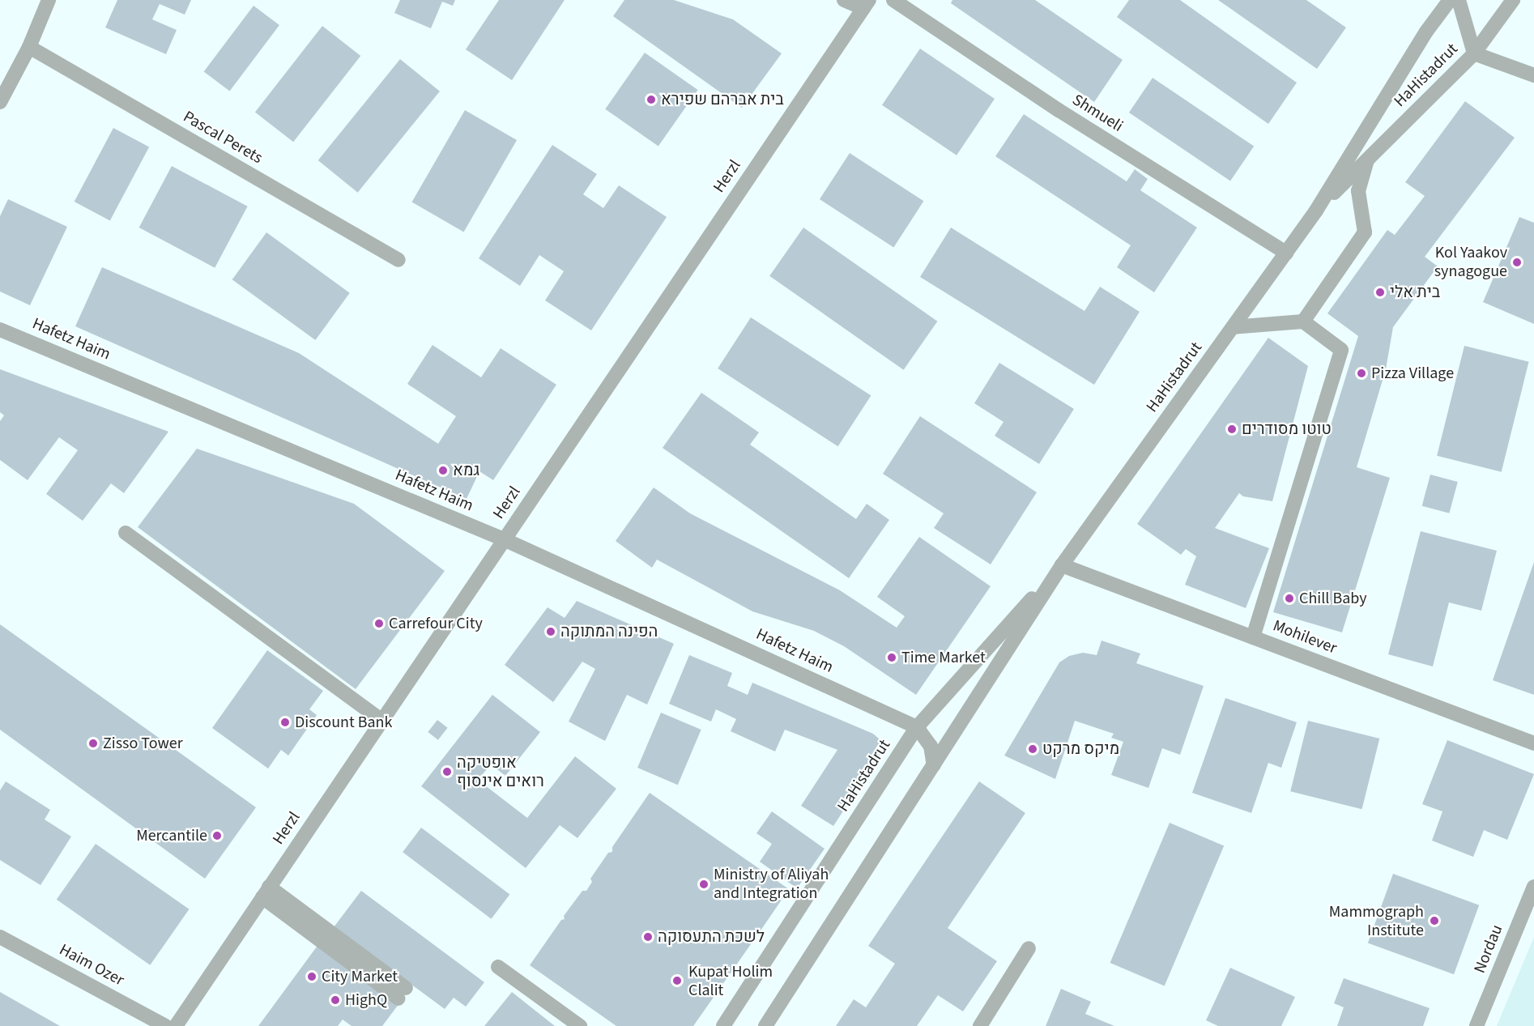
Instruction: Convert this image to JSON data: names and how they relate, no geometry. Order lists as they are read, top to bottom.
{
  "streets": {
    "street": [
      "HaHistadrut",
      "Shmueli",
      "Pascal Perets",
      "Herzl",
      "Hafetz Haim",
      "Mohilever",
      "Nordau",
      "Haim Ozer"
    ]
  },
  "crossings": [
    ["HaHistadrut", "Shmueli"],
    ["HaHistadrut", "Hafetz Haim"],
    ["HaHistadrut", "Mohilever"],
    ["Herzl", "Hafetz Haim"]
  ],
  "places": [
    "בית אברהם שפירא",
    "Kol Yaakov synagogue",
    "בית אלי",
    "Pizza Village",
    "טוטו מסודרים",
    "גמא",
    "Chill Baby",
    "Carrefour City",
    "הפינה המתוקה",
    "Time Market",
    "Discount Bank",
    "Zisso Tower",
    "מיקס מרקט",
    "אופטיקה רואים אינסוף",
    "Mercantile",
    "Ministry of Aliyah and Integration",
    "Mammograph Institute",
    "לשכת התעסוקה",
    "City Market",
    "Kupat Holim Clalit",
    "HighQ"
  ]
}
